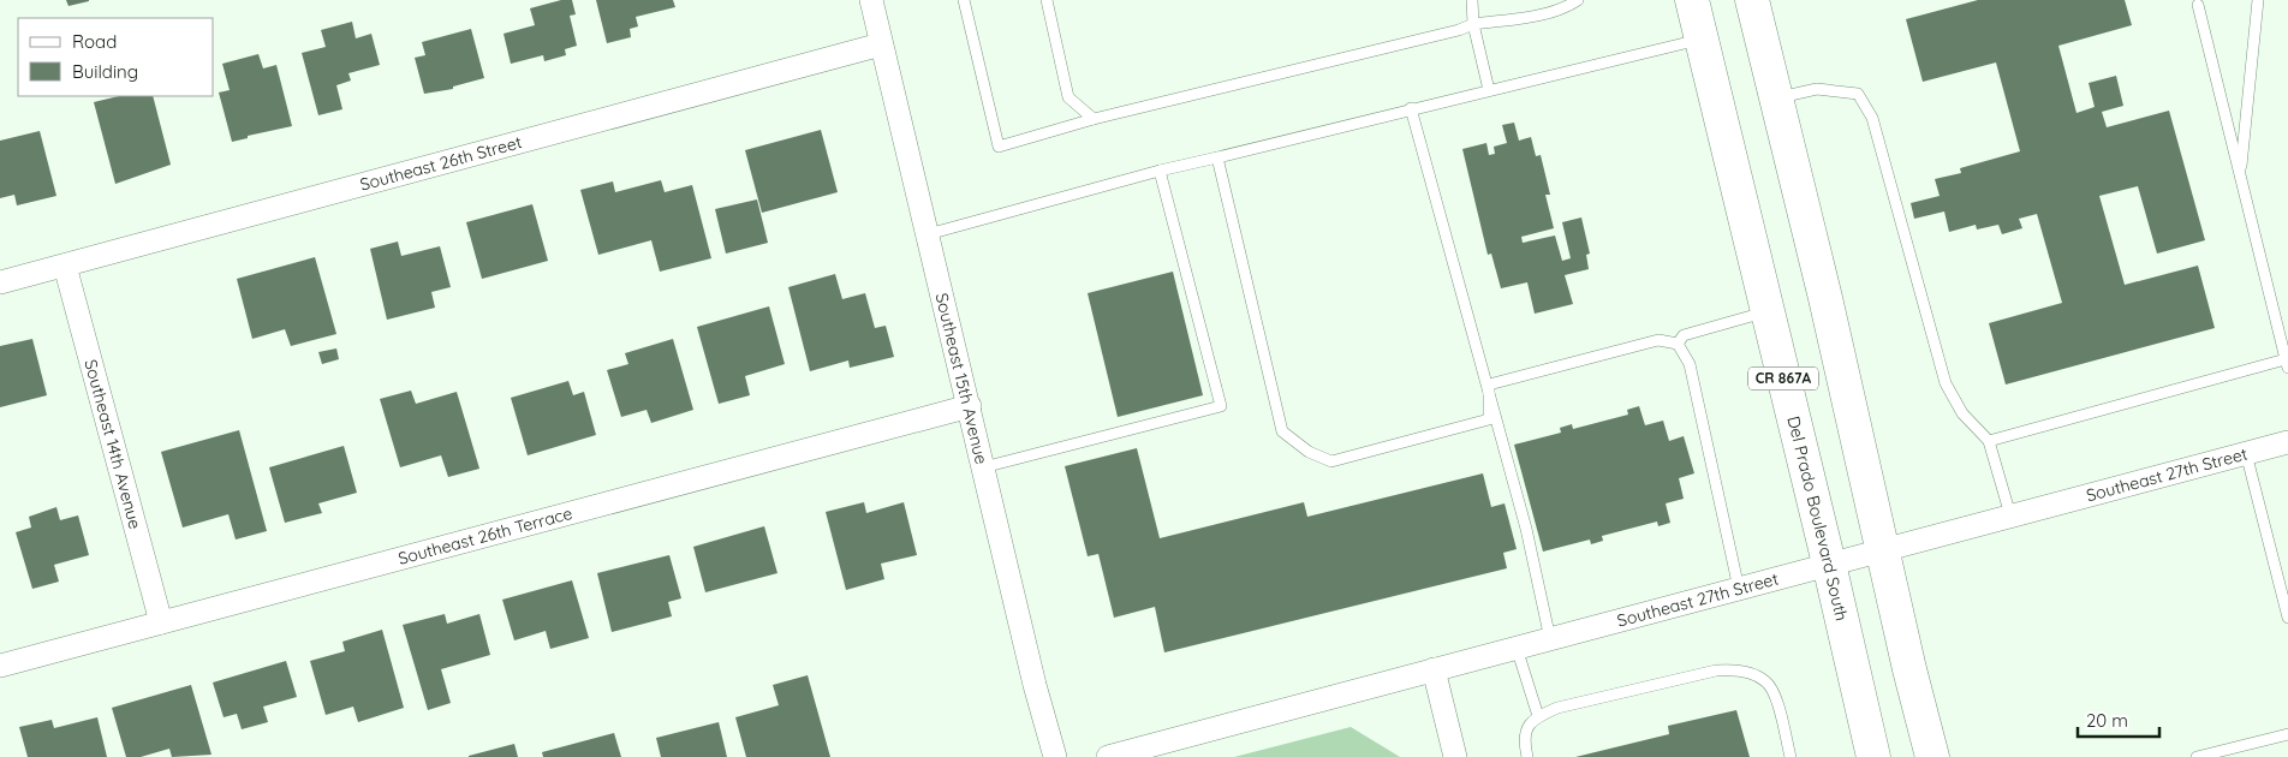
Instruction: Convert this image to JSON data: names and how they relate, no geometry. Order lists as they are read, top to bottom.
{
  "streets": {
    "main road": ["CR 867A", "Del Prado Boulevard South"],
    "street": [
      "Southeast 26th Street",
      "Southeast 15th Avenue",
      "Southeast 14th Avenue",
      "Southeast 27th Street",
      "Southeast 26th Terrace"
    ]
  },
  "crossings": [
    ["Southeast 26th Street", "Southeast 15th Avenue"],
    ["Southeast 26th Street", "Southeast 14th Avenue"],
    ["Southeast 15th Avenue", "Southeast 26th Terrace"],
    ["CR 867A", "Southeast 27th Street"],
    ["Southeast 14th Avenue", "Southeast 26th Terrace"],
    ["Southeast 27th Street", "Del Prado Boulevard South"]
  ],
  "legend": ["Road", "Building"],
  "scale_bar": "20 m"
}
